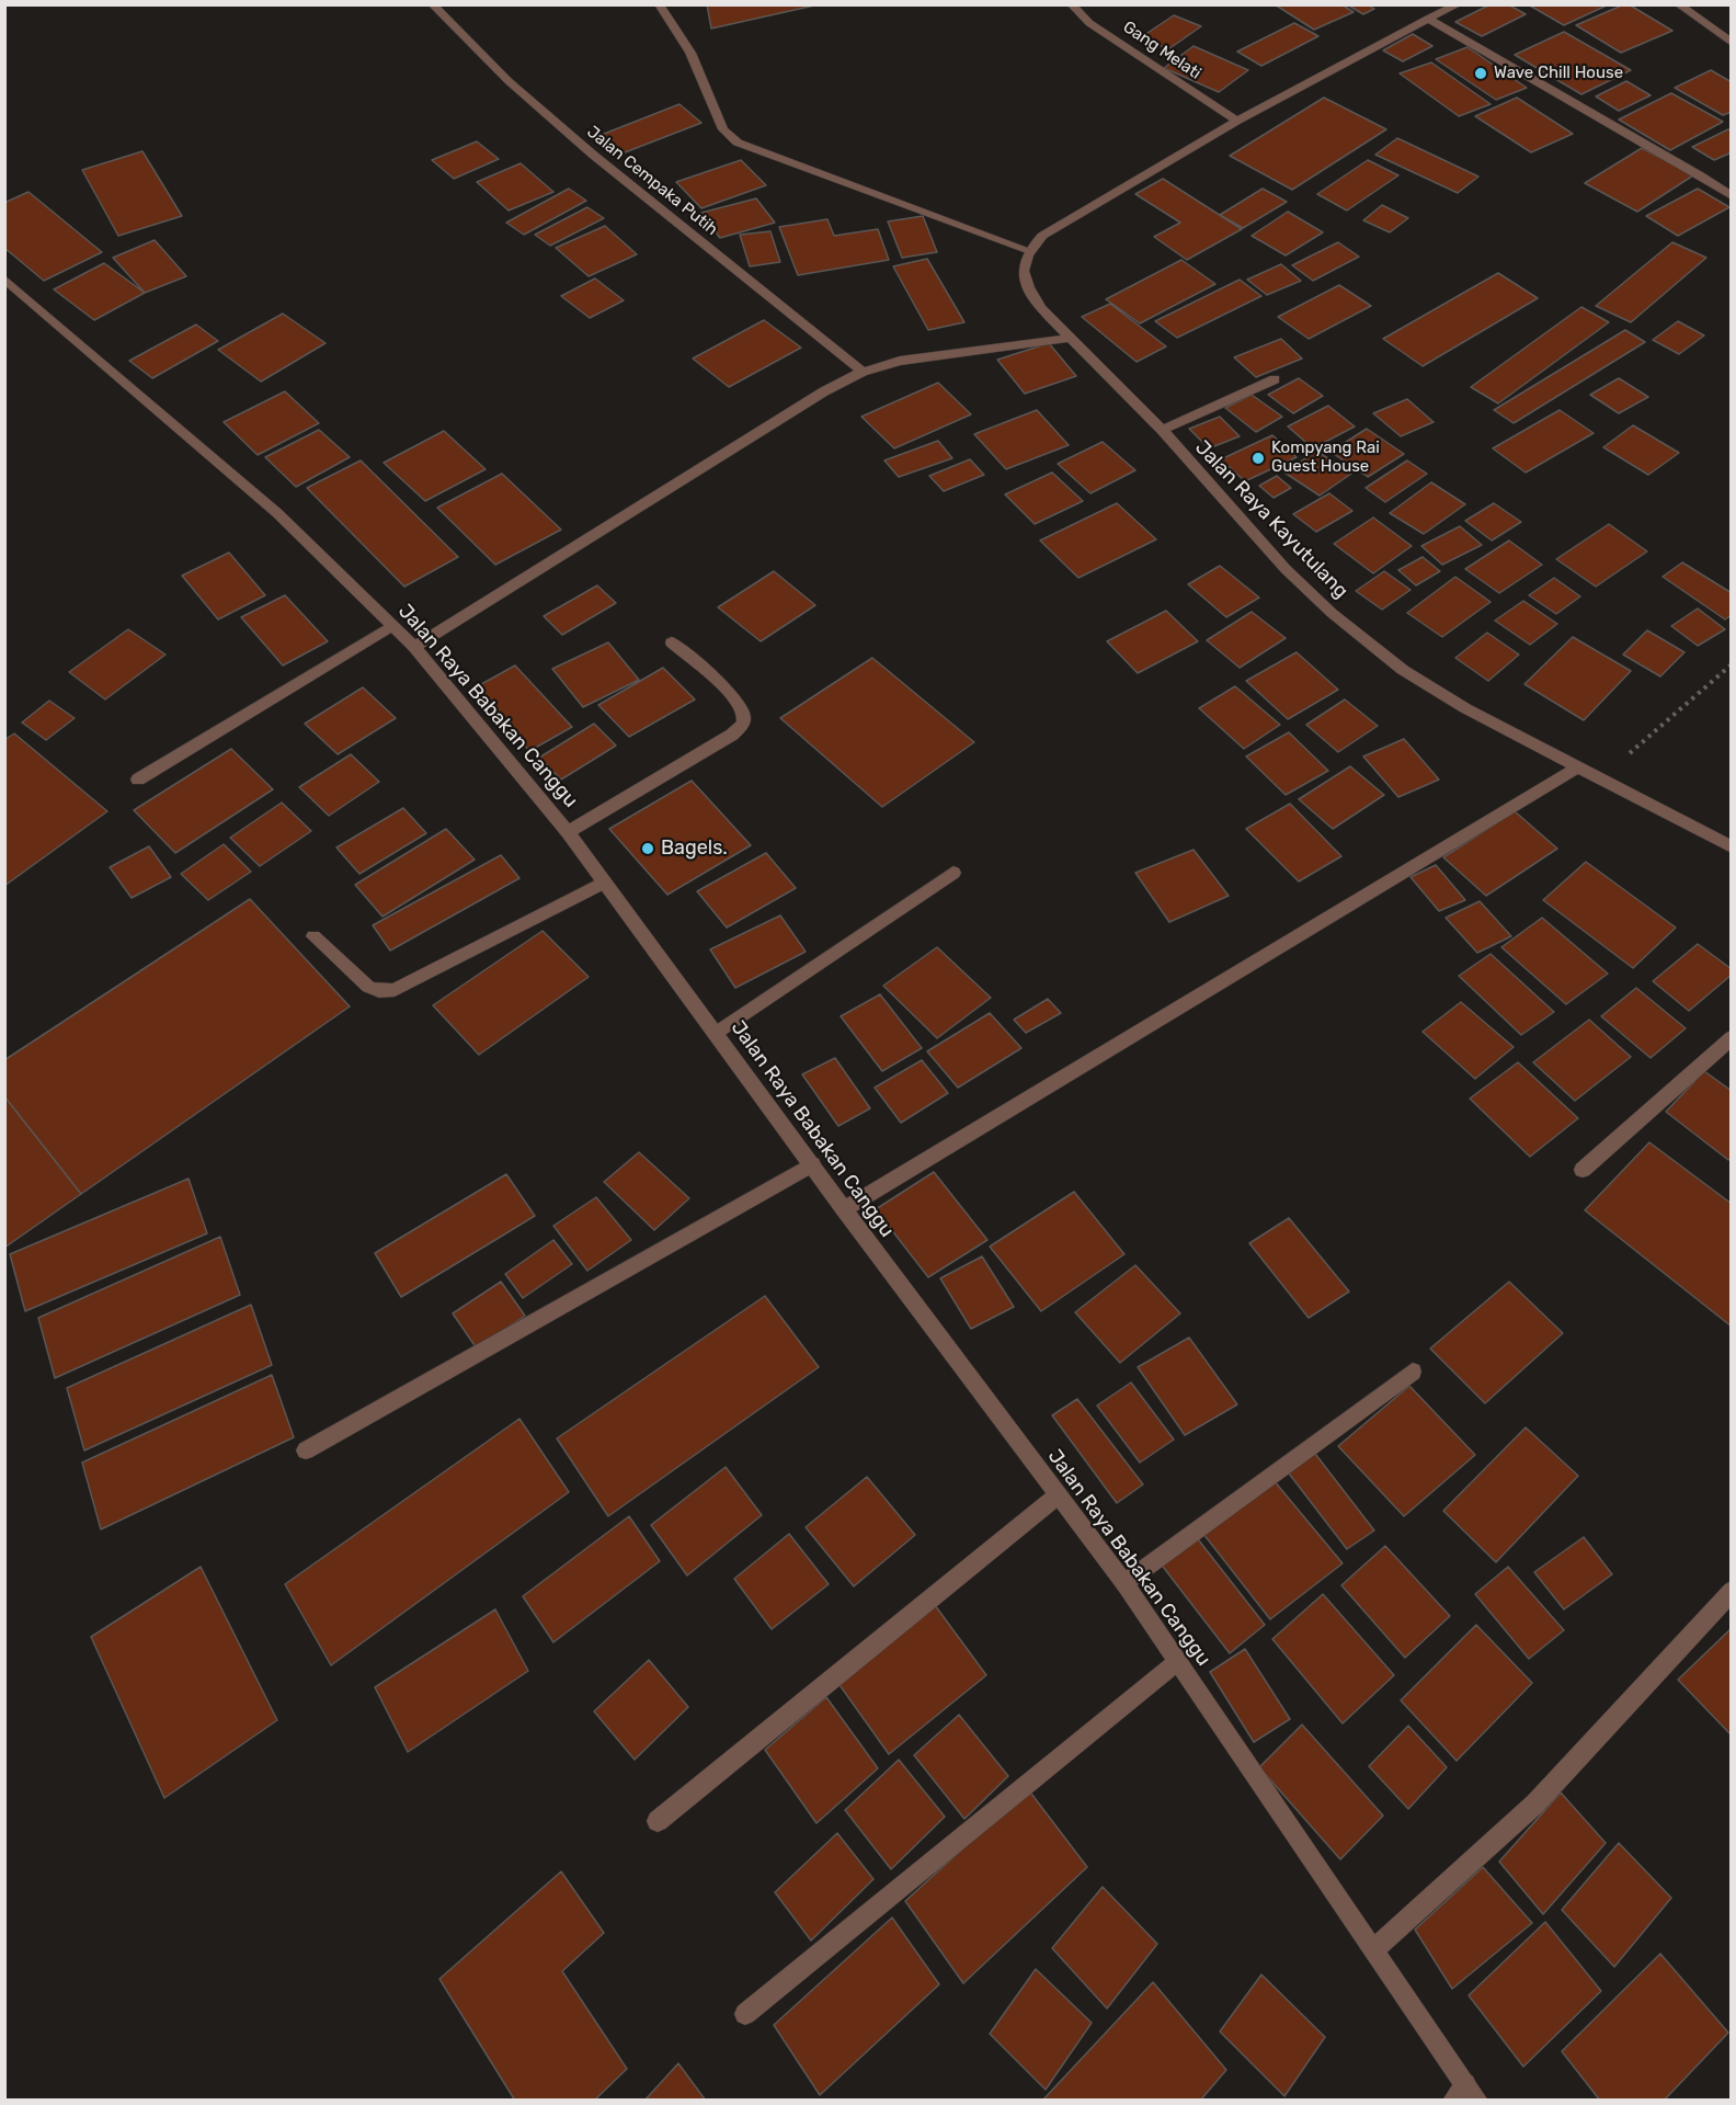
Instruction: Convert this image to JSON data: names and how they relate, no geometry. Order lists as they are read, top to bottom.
{
  "streets": {
    "street": [
      "Gang Melati",
      "Jalan Cempaka Putih",
      "Jalan Raya Kayutulang",
      "Jalan Raya Babakan Canggu"
    ]
  },
  "places": ["Wave Chill House", "Kompyang Rai Guest House", "Bagels."]
}
